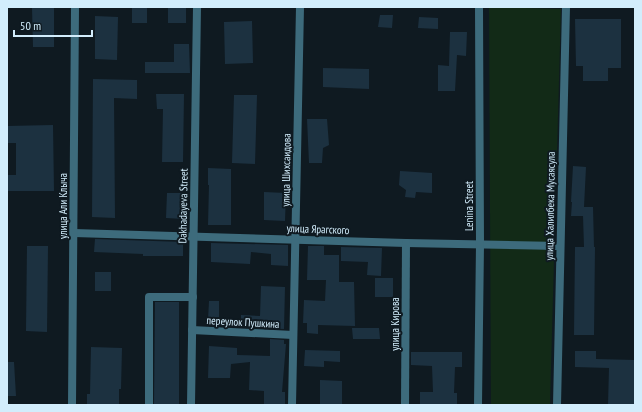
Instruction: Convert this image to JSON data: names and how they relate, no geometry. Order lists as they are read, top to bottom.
{
  "streets": {
    "street": [
      "улица Шихсаидова",
      "улица Али Клыча",
      "Dakhadayeva Street",
      "Lenina Street",
      "улица Халилбека Мусаясула",
      "улица Ярагского",
      "переулок Пушкина",
      "улица Кирова"
    ]
  },
  "crossings": [
    ["улица Шихсаидова", "улица Ярагского"],
    ["улица Шихсаидова", "переулок Пушкина"],
    ["улица Али Клыча", "улица Ярагского"],
    ["Dakhadayeva Street", "улица Ярагского"],
    ["Dakhadayeva Street", "переулок Пушкина"],
    ["Lenina Street", "улица Ярагского"],
    ["улица Халилбека Мусаясула", "улица Ярагского"],
    ["улица Ярагского", "улица Кирова"]
  ],
  "scale_bar": "50 m"
}
